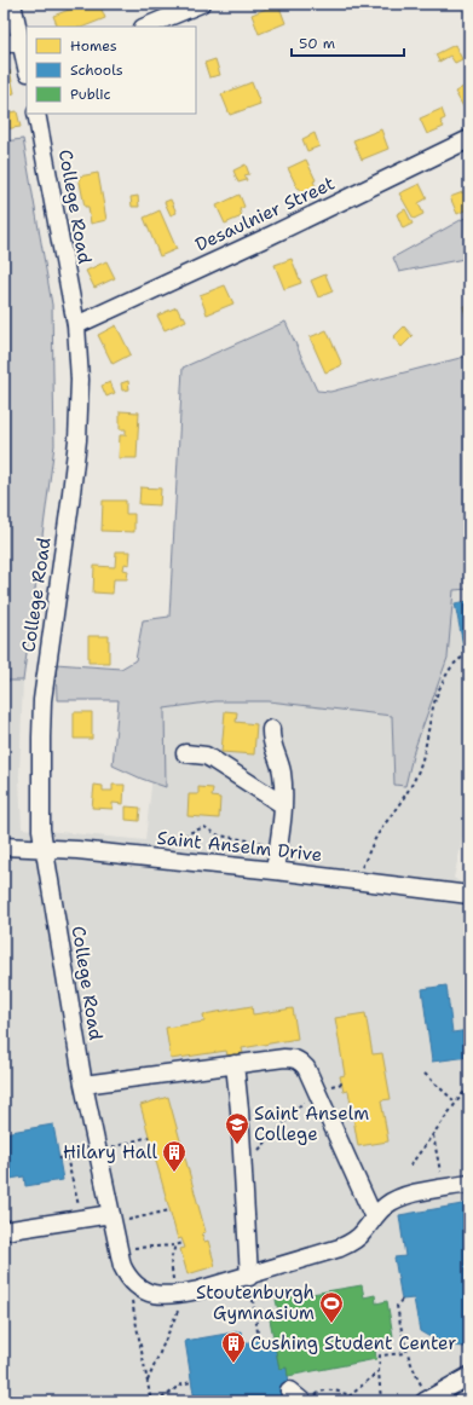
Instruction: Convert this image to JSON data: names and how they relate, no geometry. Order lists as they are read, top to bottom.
{
  "streets": {
    "street": ["College Road", "Desaulnier Street", "Saint Anselm Drive"]
  },
  "crossings": [
    ["College Road", "Desaulnier Street"],
    ["College Road", "Saint Anselm Drive"]
  ],
  "places": {
    "school or university": ["Saint Anselm College"],
    "building": ["Hilary Hall", "Cushing Student Center"],
    "sports": ["Stoutenburgh Gymnasium"]
  },
  "legend": ["Homes", "Schools", "Public"],
  "scale_bar": "50 m"
}
